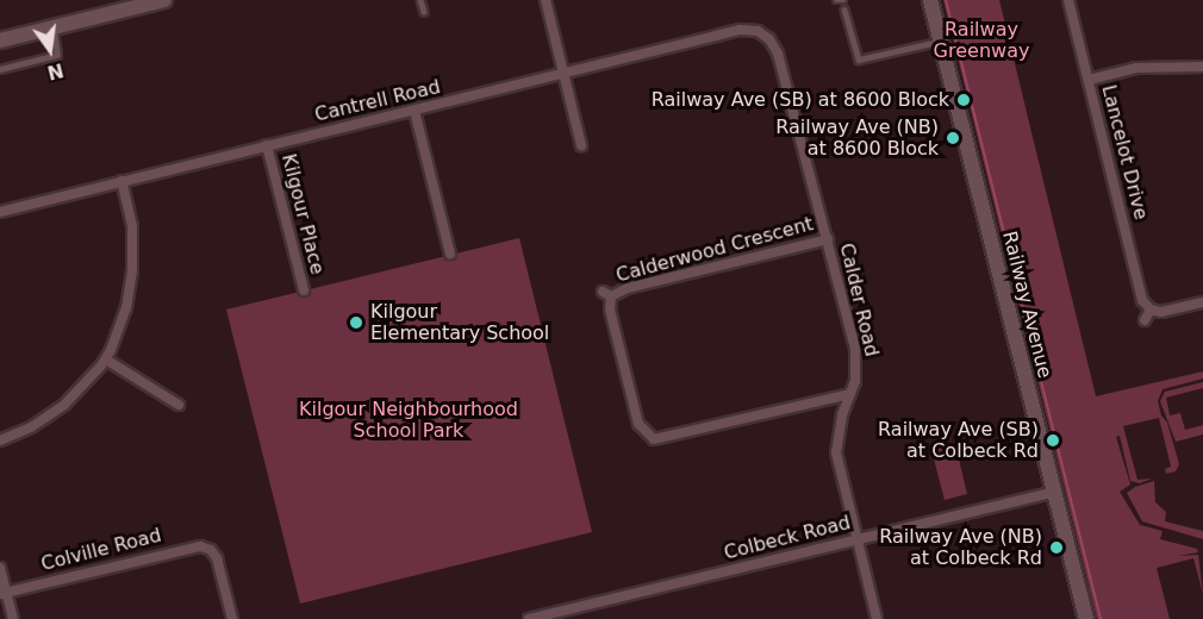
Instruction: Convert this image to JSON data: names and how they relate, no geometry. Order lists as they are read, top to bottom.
{
  "streets": {
    "main road": ["Railway Avenue"],
    "street": [
      "Cantrell Road",
      "Lancelot Drive",
      "Kilgour Place",
      "Calderwood Crescent",
      "Calder Road",
      "Colbeck Road",
      "Colville Road"
    ]
  },
  "crossings": [
    ["Cantrell Road", "Kilgour Place"],
    ["Cantrell Road", "Calder Road"],
    ["Calderwood Crescent", "Calder Road"],
    ["Calder Road", "Colbeck Road"],
    ["Railway Avenue", "Colbeck Road"]
  ],
  "parks": ["Railway Greenway", "Kilgour Neighbourhood School Park"],
  "places": [
    "Railway Ave (SB) at 8600 Block",
    "Railway Ave (NB) at 8600 Block",
    "Kilgour Elementary School",
    "Railway Ave (SB) at Colbeck Rd",
    "Railway Ave (NB) at Colbeck Rd"
  ],
  "north": "bottom"
}
